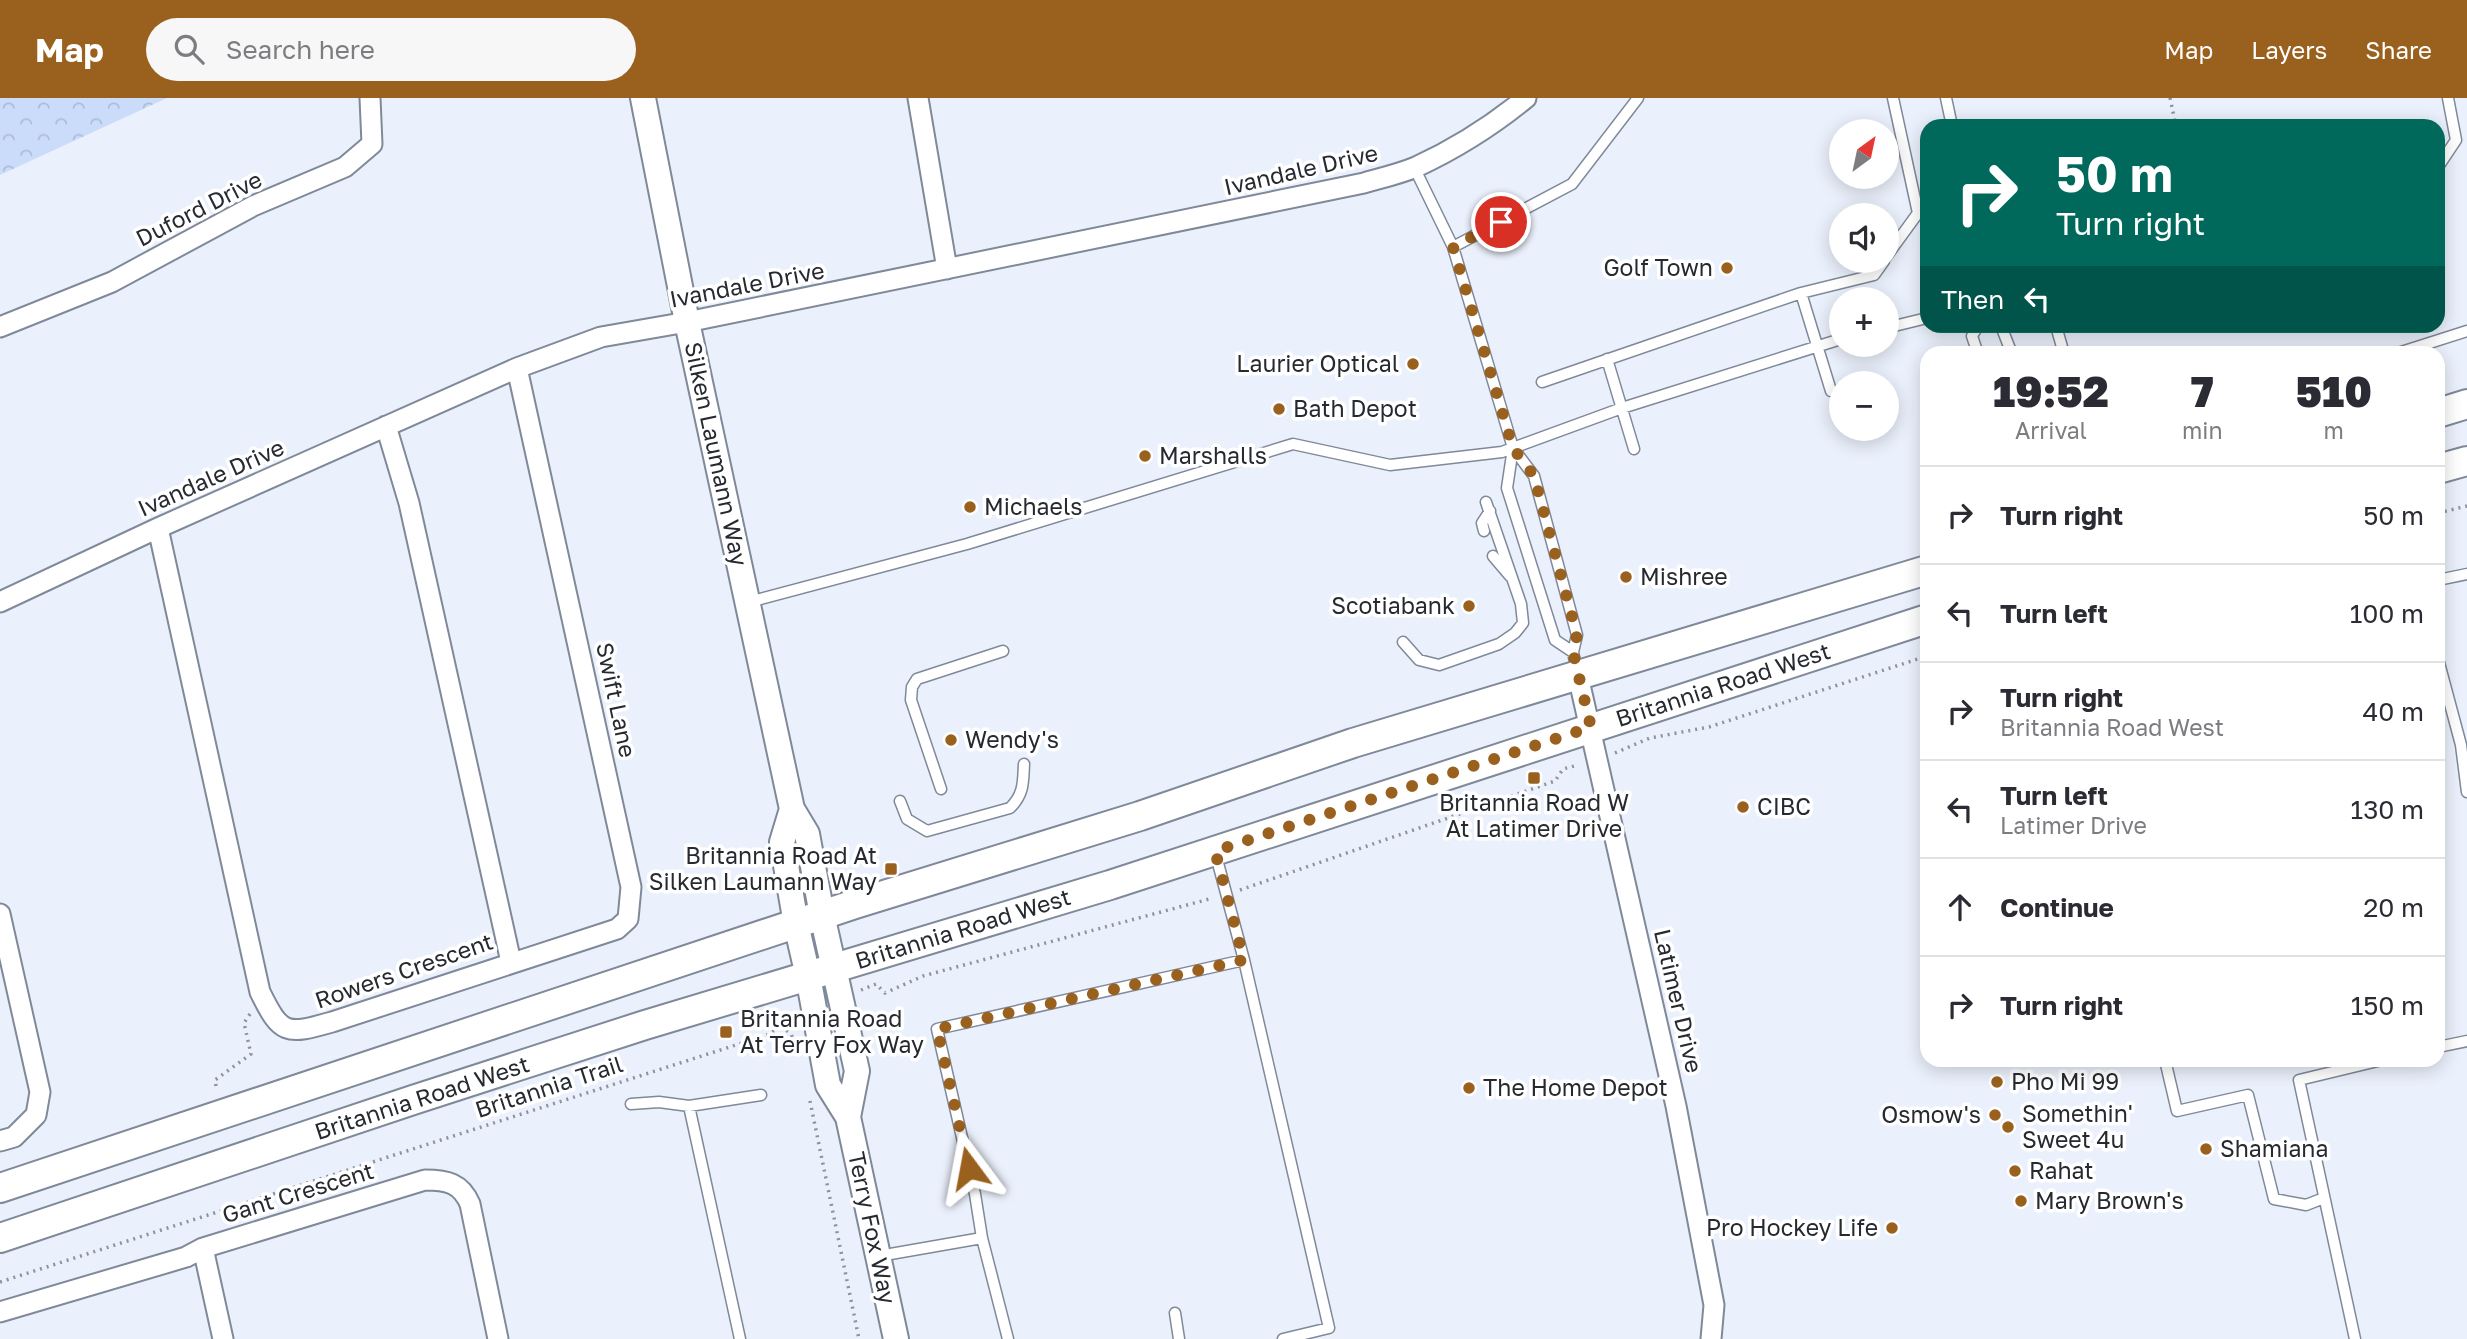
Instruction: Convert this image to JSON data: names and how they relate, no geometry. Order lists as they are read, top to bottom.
{
  "streets": {
    "main road": ["Britannia Road West"],
    "street": [
      "Ivandale Drive",
      "Duford Drive",
      "Silken Laumann Way",
      "Swift Lane",
      "Rowers Crescent",
      "Latimer Drive",
      "Gant Crescent",
      "Terry Fox Way"
    ],
    "path": ["Britannia Trail"]
  },
  "crossings": [
    ["Ivandale Drive", "Silken Laumann Way"],
    ["Ivandale Drive", "Swift Lane"],
    ["Ivandale Drive", "Rowers Crescent"],
    ["Silken Laumann Way", "Britannia Road West"],
    ["Silken Laumann Way", "Terry Fox Way"],
    ["Britannia Road West", "Latimer Drive"],
    ["Britannia Road West", "Terry Fox Way"],
    ["Swift Lane", "Rowers Crescent"]
  ],
  "places": {
    "other": [
      "Golf Town",
      "Laurier Optical",
      "Bath Depot",
      "Marshalls",
      "Michaels",
      "Mishree",
      "Scotiabank",
      "Wendy's",
      "CIBC",
      "Pho Mi 99",
      "The Home Depot",
      "Osmow's",
      "Somethin' Sweet 4u",
      "Shamiana",
      "Rahat",
      "Mary Brown's",
      "Pro Hockey Life"
    ],
    "transit": ["Britannia Road W At Latimer Drive", "Britannia Road At Silken Laumann Way", "Britannia Road At Terry Fox Way"]
  },
  "north": "top right",
  "page": {
    "header": "Map",
    "search": "Search here",
    "nav": ["Map", "Layers", "Share"],
    "map_buttons": ["+", "−"],
    "turn": ["50 m", "Turn right"],
    "then": "Then",
    "eta": [
      "19:52",
      "Arrival",
      "7",
      "min",
      "510",
      "m"
    ],
    "list": [
      {
        "name": "Turn right",
        "value": "50 m"
      },
      {
        "name": "Turn left",
        "value": "100 m"
      },
      {
        "name": "Turn right",
        "note": "Britannia Road West",
        "value": "40 m"
      },
      {
        "name": "Turn left",
        "note": "Latimer Drive",
        "value": "130 m"
      },
      {
        "name": "Continue",
        "value": "20 m"
      },
      {
        "name": "Turn right",
        "value": "150 m"
      }
    ]
  }
}
